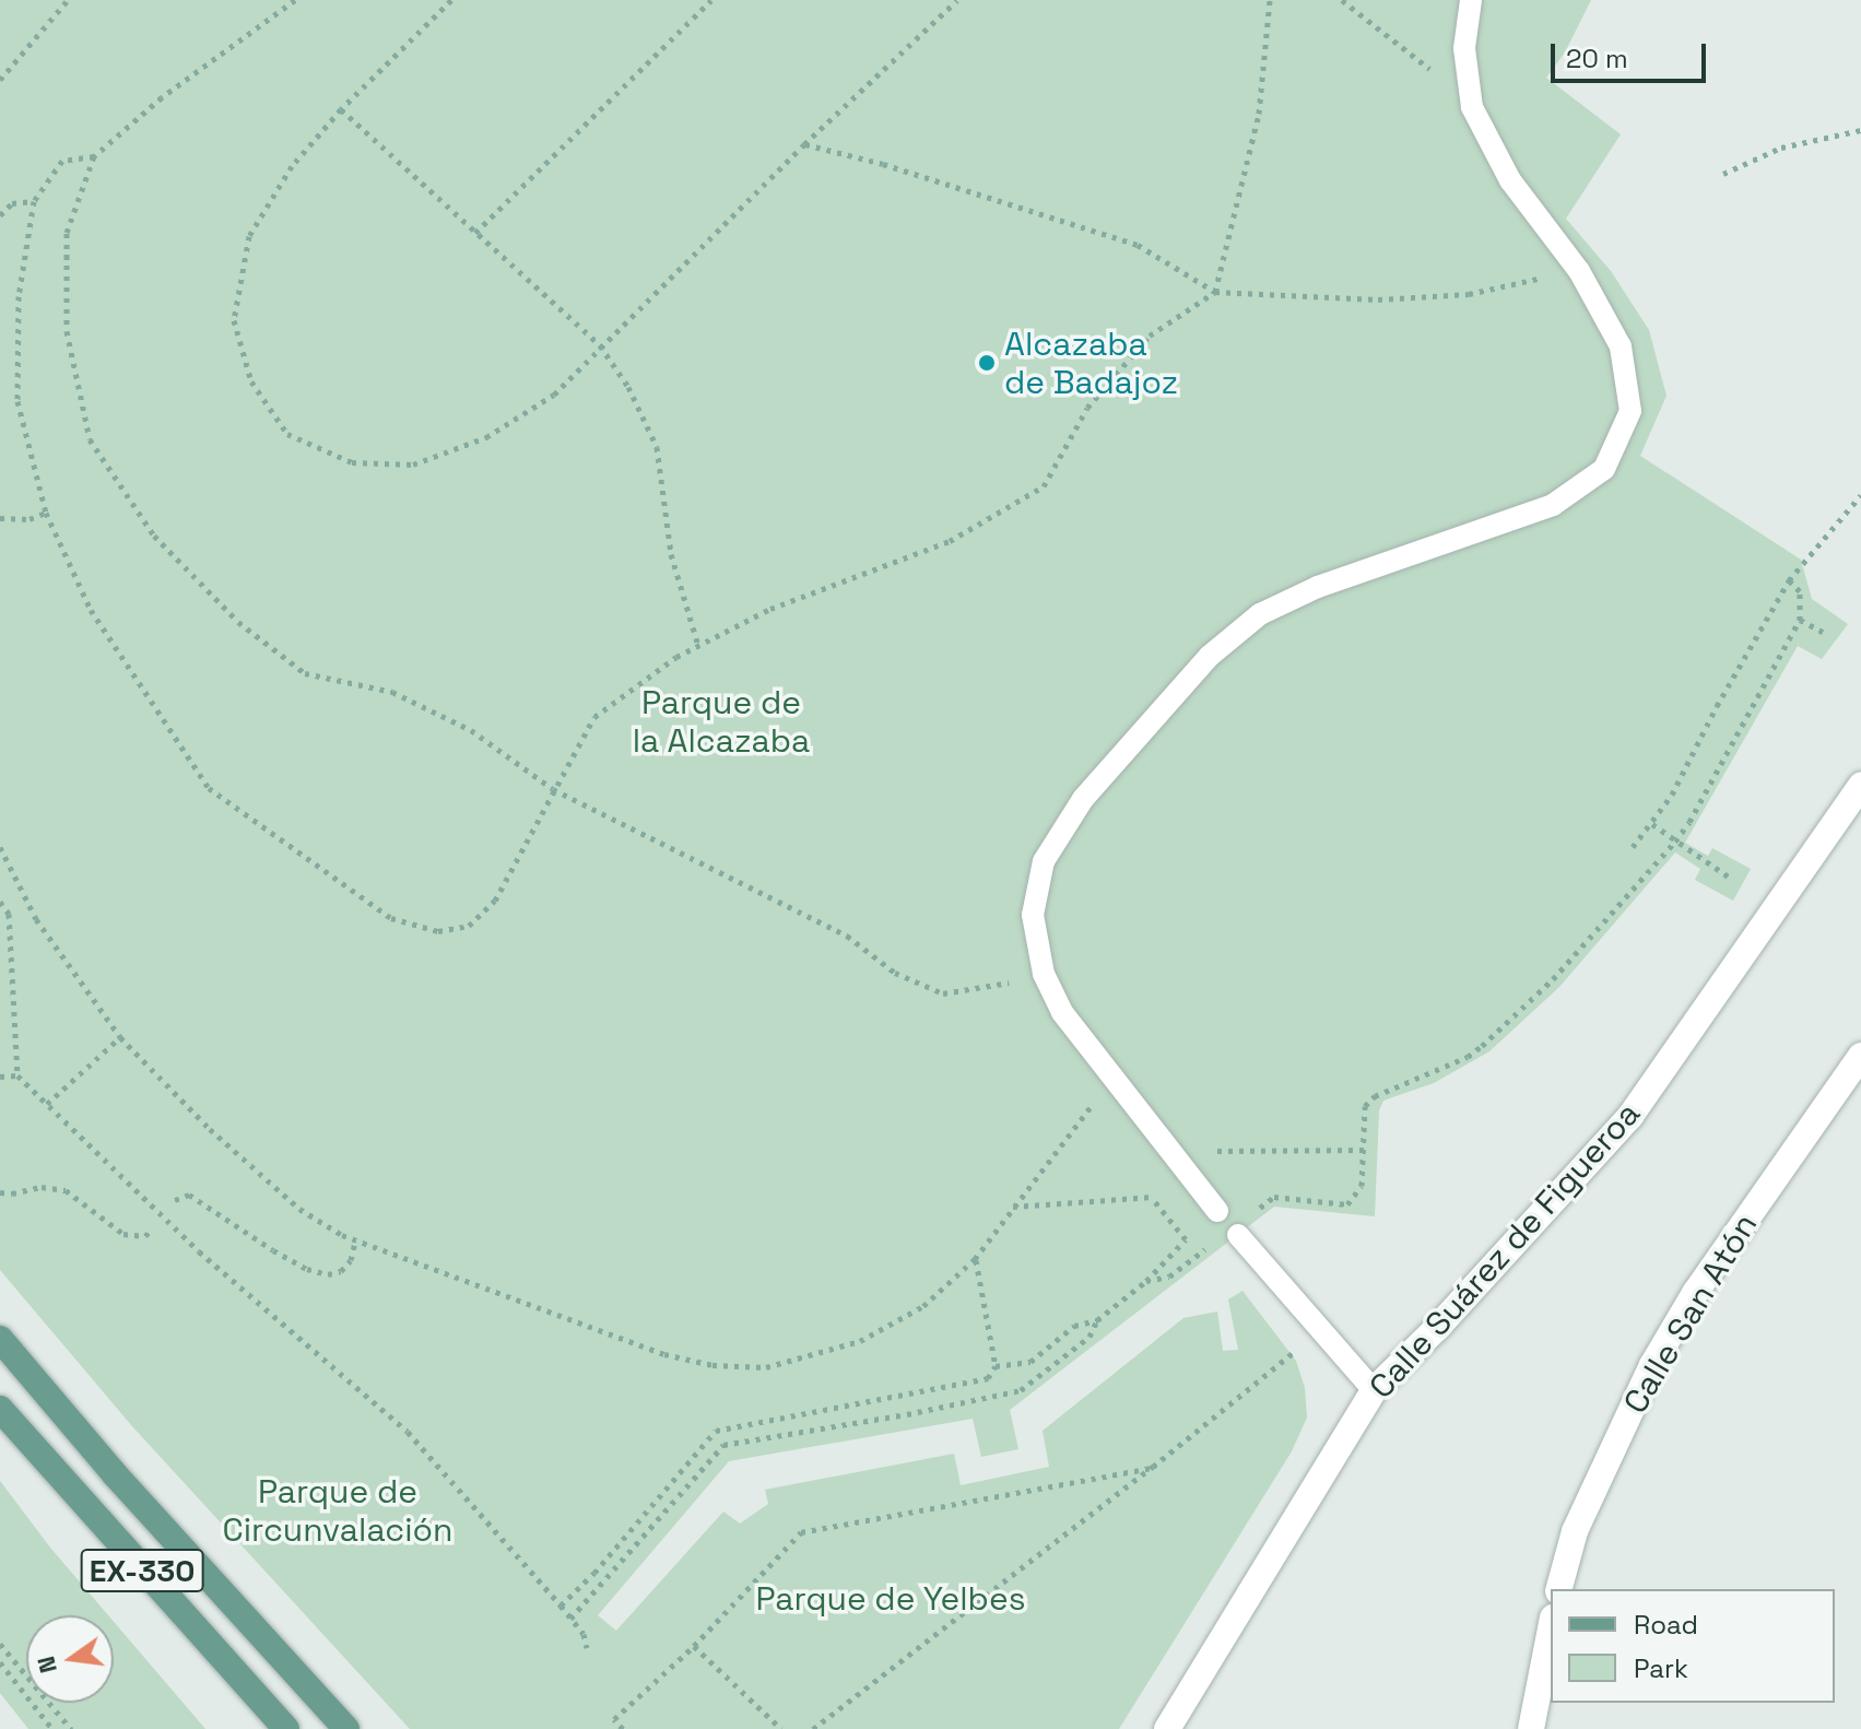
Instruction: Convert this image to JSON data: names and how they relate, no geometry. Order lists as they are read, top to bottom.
{
  "streets": {
    "main road": ["EX-330"],
    "street": ["Calle Suárez de Figueroa", "Calle San Atón"]
  },
  "parks": ["Parque de la Alcazaba", "Parque de Circunvalación", "Parque de Yelbes"],
  "places": ["Alcazaba de Badajoz"],
  "legend": ["Road", "Park"],
  "scale_bar": "20 m",
  "north": "left"
}
